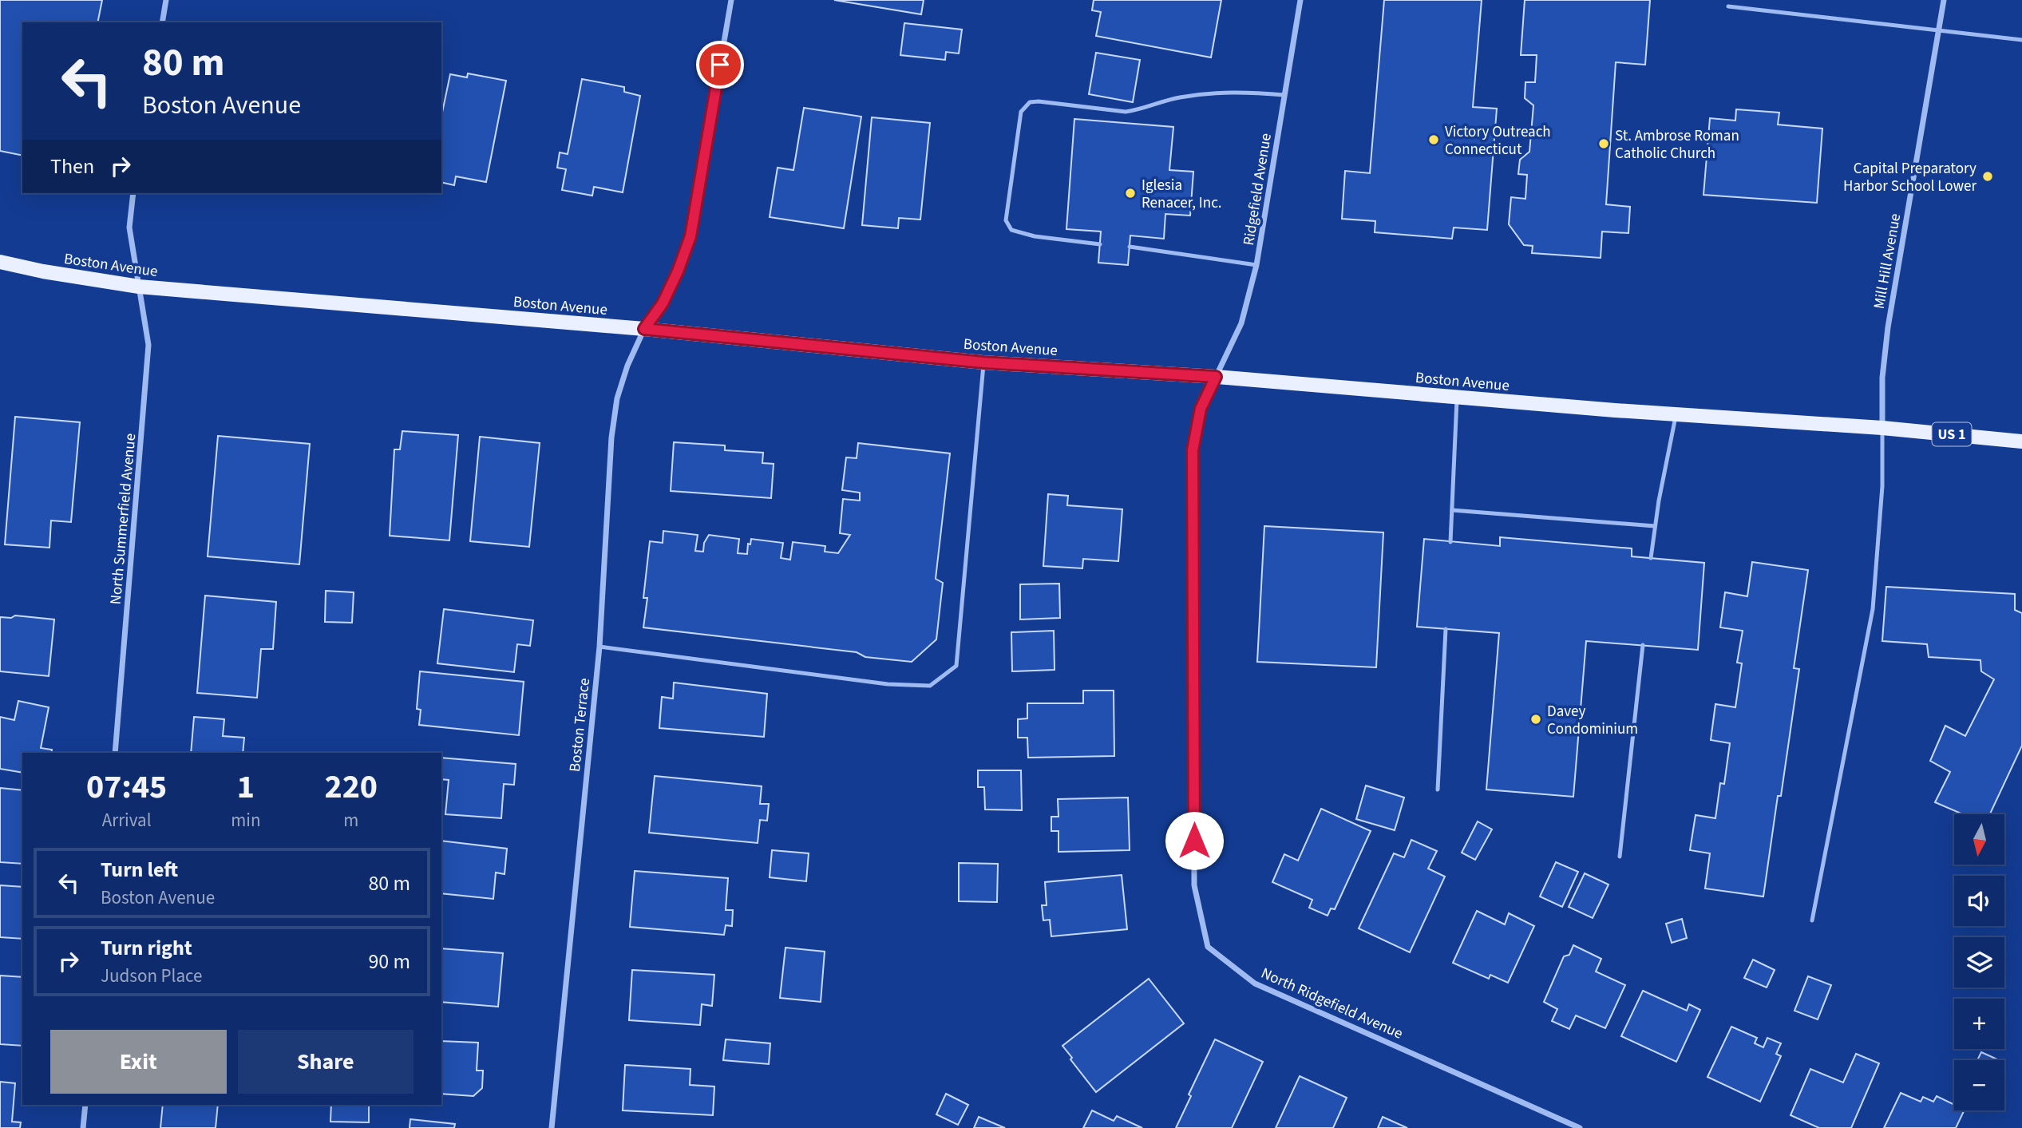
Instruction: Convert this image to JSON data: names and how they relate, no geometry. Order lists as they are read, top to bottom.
{
  "streets": {
    "main road": ["Boston Avenue", "US 1"],
    "street": [
      "Ridgefield Avenue",
      "Mill Hill Avenue",
      "North Summerfield Avenue",
      "Boston Terrace",
      "North Ridgefield Avenue"
    ]
  },
  "crossings": [
    ["Ridgefield Avenue", "Boston Avenue"],
    ["Ridgefield Avenue", "North Ridgefield Avenue"],
    ["Mill Hill Avenue", "Boston Avenue"],
    ["Boston Avenue", "North Summerfield Avenue"],
    ["Boston Avenue", "Boston Terrace"],
    ["Boston Avenue", "North Ridgefield Avenue"]
  ],
  "places": [
    "Victory Outreach Connecticut",
    "St. Ambrose Roman Catholic Church",
    "Capital Preparatory Harbor School Lower",
    "Iglesia Renacer, Inc.",
    "Davey Condominium"
  ],
  "north": "bottom",
  "page": {
    "turn": ["80 m", "Boston Avenue"],
    "then": "Then",
    "eta": [
      "07:45",
      "Arrival",
      "1",
      "min",
      "220",
      "m"
    ],
    "map_buttons": ["+", "−"],
    "list": [
      {
        "name": "Turn left",
        "note": "Boston Avenue",
        "value": "80 m"
      },
      {
        "name": "Turn right",
        "note": "Judson Place",
        "value": "90 m"
      }
    ],
    "buttons": ["Exit", "Share"]
  }
}
